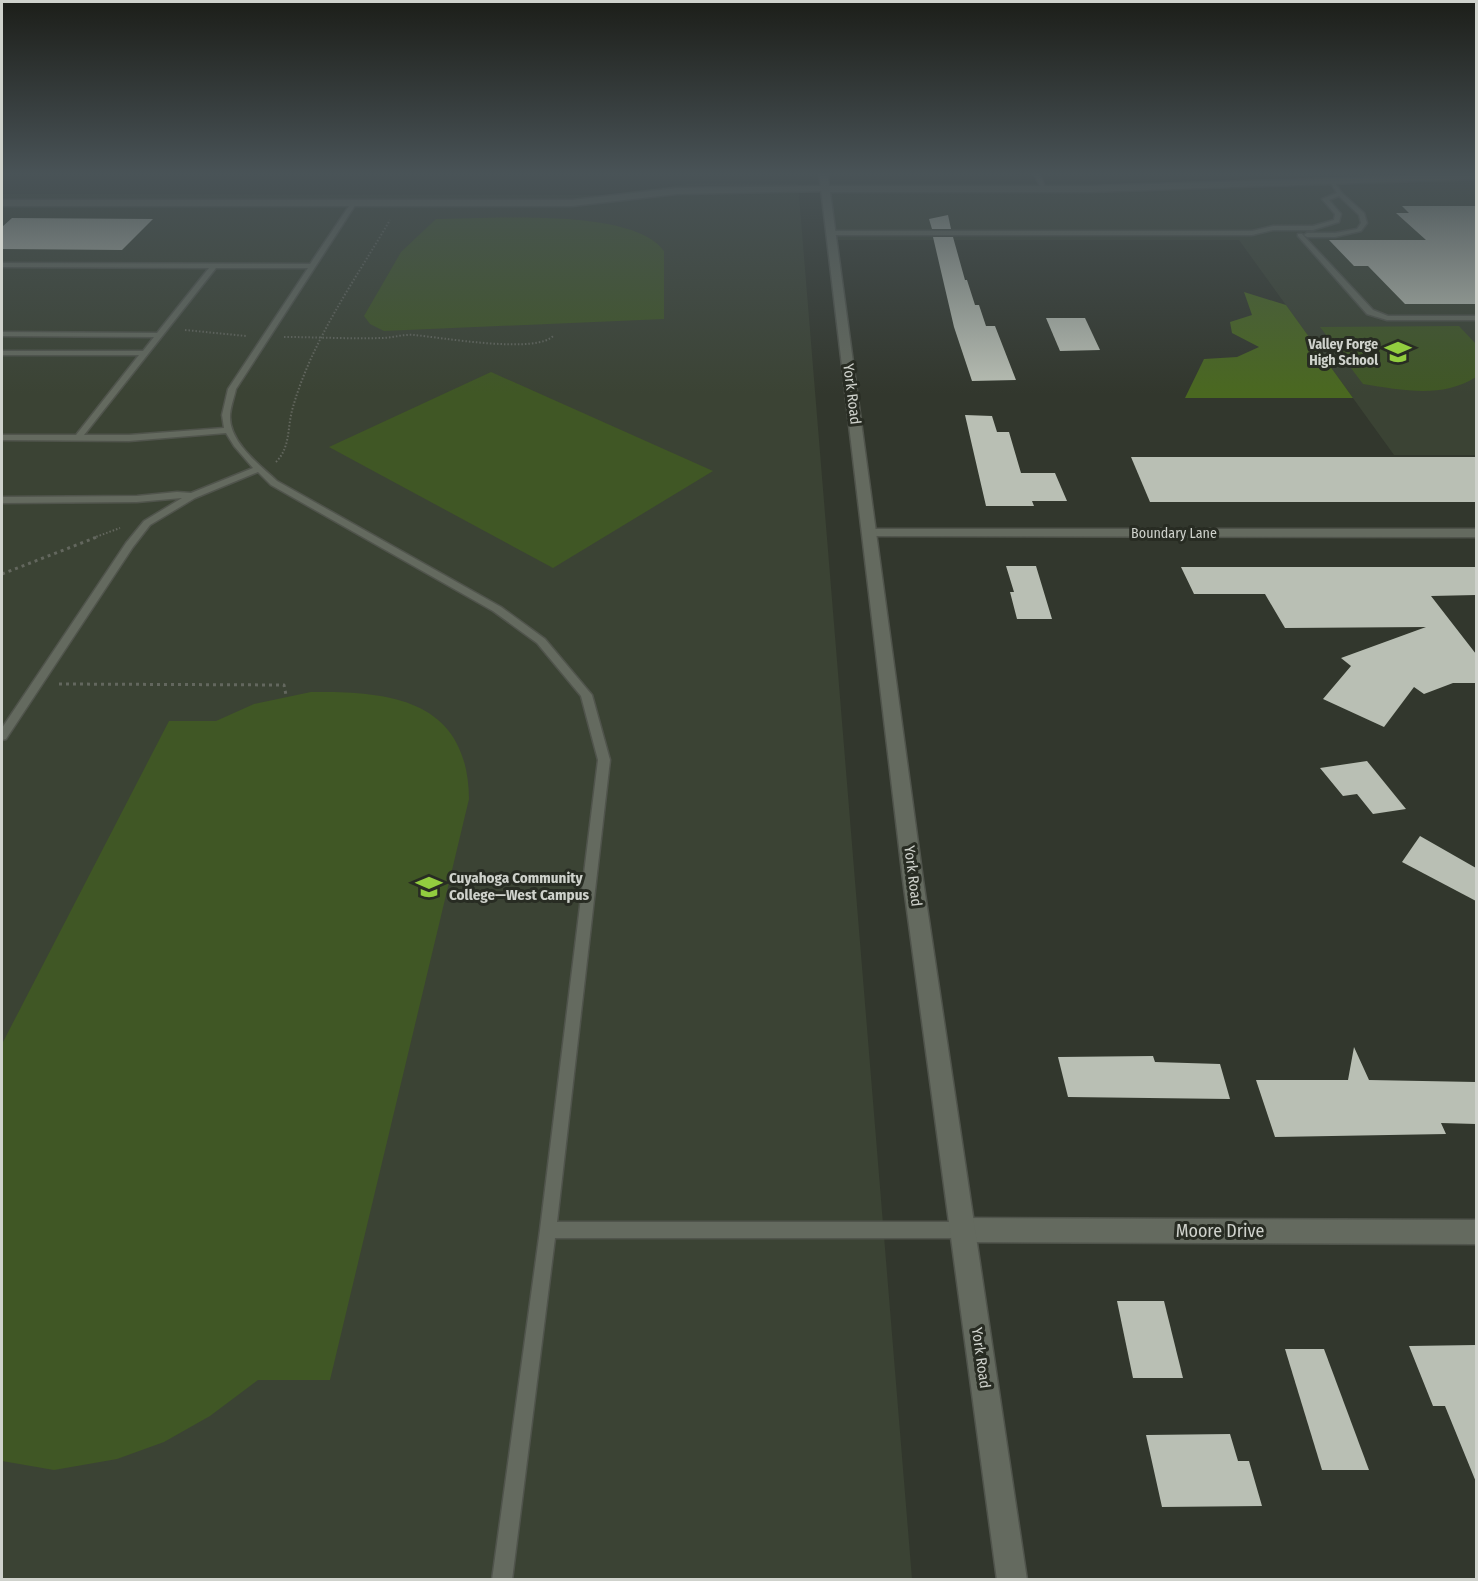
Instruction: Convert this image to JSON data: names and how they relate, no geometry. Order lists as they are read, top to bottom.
{
  "streets": {
    "street": ["York Road", "Boundary Lane", "Moore Drive"]
  },
  "crossings": [
    ["York Road", "Boundary Lane"],
    ["York Road", "Moore Drive"]
  ],
  "places": {
    "school or university": ["Valley Forge High School", "Cuyahoga Community College—West Campus"]
  }
}
